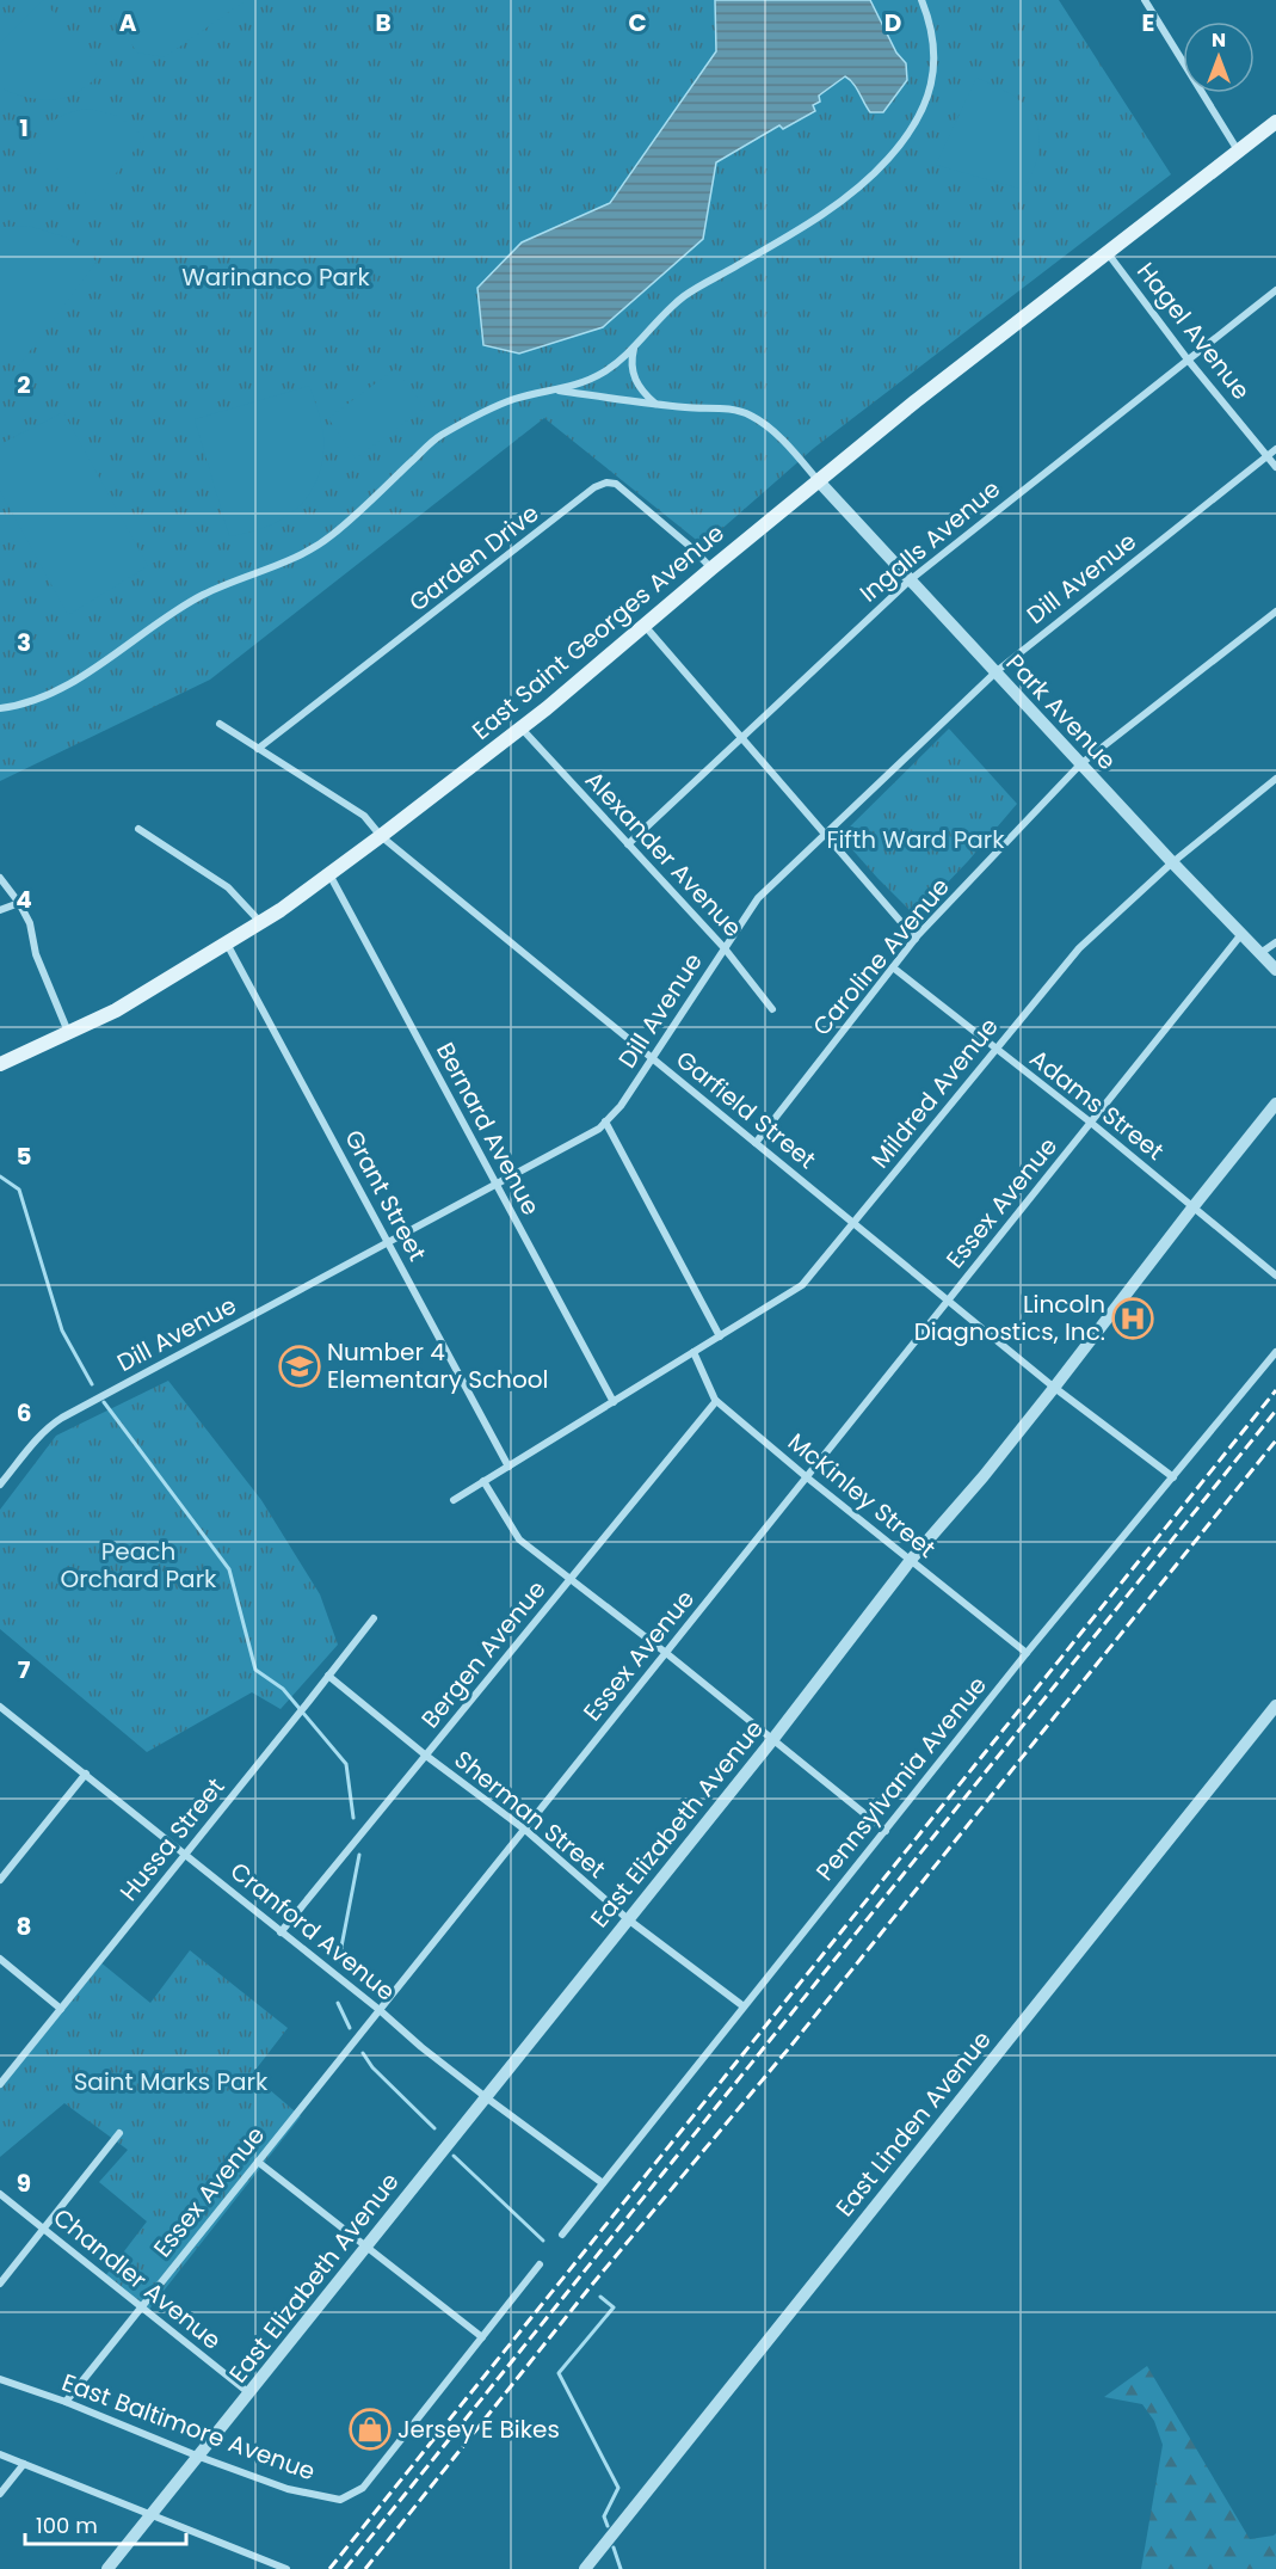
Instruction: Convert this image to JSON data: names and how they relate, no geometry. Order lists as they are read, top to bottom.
{
  "streets": {
    "main road": ["East Saint Georges Avenue"],
    "street": [
      "Hagel Avenue",
      "Ingalls Avenue",
      "Garden Drive",
      "Dill Avenue",
      "Park Avenue",
      "Alexander Avenue",
      "Caroline Avenue",
      "Mildred Avenue",
      "Adams Street",
      "Garfield Street",
      "Bernard Avenue",
      "Grant Street",
      "Essex Avenue",
      "McKinley Street",
      "Bergen Avenue",
      "Pennsylvania Avenue",
      "Sherman Street",
      "East Elizabeth Avenue",
      "Hussa Street",
      "Cranford Avenue",
      "East Linden Avenue",
      "Chandler Avenue",
      "East Baltimore Avenue"
    ]
  },
  "crossings": [
    ["Hagel Avenue", "Ingalls Avenue"],
    ["Hagel Avenue", "Dill Avenue"],
    ["Hagel Avenue", "East Saint Georges Avenue"],
    ["Ingalls Avenue", "Park Avenue"],
    ["Ingalls Avenue", "Alexander Avenue"],
    ["Garden Drive", "East Saint Georges Avenue"],
    ["Garden Drive", "Garfield Street"],
    ["Dill Avenue", "Park Avenue"],
    ["Dill Avenue", "Alexander Avenue"],
    ["Dill Avenue", "Garfield Street"],
    ["Dill Avenue", "Bernard Avenue"],
    ["Dill Avenue", "Grant Street"],
    ["East Saint Georges Avenue", "Park Avenue"],
    ["East Saint Georges Avenue", "Alexander Avenue"],
    ["East Saint Georges Avenue", "Garfield Street"],
    ["East Saint Georges Avenue", "Bernard Avenue"],
    ["East Saint Georges Avenue", "Grant Street"],
    ["Park Avenue", "Caroline Avenue"],
    ["Park Avenue", "Mildred Avenue"],
    ["Park Avenue", "Essex Avenue"],
    ["Caroline Avenue", "Adams Street"],
    ["Caroline Avenue", "Garfield Street"],
    ["Mildred Avenue", "Adams Street"],
    ["Mildred Avenue", "Garfield Street"],
    ["Mildred Avenue", "McKinley Street"],
    ["Adams Street", "Essex Avenue"],
    ["Adams Street", "East Elizabeth Avenue"],
    ["Garfield Street", "Essex Avenue"],
    ["Garfield Street", "Pennsylvania Avenue"],
    ["Garfield Street", "East Elizabeth Avenue"],
    ["Essex Avenue", "McKinley Street"],
    ["Essex Avenue", "Sherman Street"],
    ["Essex Avenue", "Cranford Avenue"],
    ["Essex Avenue", "Chandler Avenue"],
    ["Essex Avenue", "East Baltimore Avenue"],
    ["McKinley Street", "Bergen Avenue"],
    ["McKinley Street", "Pennsylvania Avenue"],
    ["McKinley Street", "East Elizabeth Avenue"],
    ["Bergen Avenue", "Sherman Street"],
    ["Bergen Avenue", "Cranford Avenue"],
    ["Pennsylvania Avenue", "Sherman Street"],
    ["Pennsylvania Avenue", "Cranford Avenue"],
    ["Sherman Street", "East Elizabeth Avenue"],
    ["Sherman Street", "Hussa Street"],
    ["East Elizabeth Avenue", "Cranford Avenue"],
    ["East Elizabeth Avenue", "Chandler Avenue"],
    ["East Elizabeth Avenue", "East Baltimore Avenue"],
    ["Hussa Street", "Cranford Avenue"]
  ],
  "parks": [
    "Warinanco Park",
    "Fifth Ward Park",
    "Peach Orchard Park",
    "Saint Marks Park"
  ],
  "places": {
    "hospital": ["Lincoln Diagnostics, Inc."],
    "school or university": ["Number 4 Elementary School"],
    "shop": ["Jersey E Bikes"]
  },
  "scale_bar": "100 m",
  "north": "top",
  "grid": {
    "columns": [
      "A",
      "B",
      "C",
      "D",
      "E"
    ],
    "rows": [
      "1",
      "2",
      "3",
      "4",
      "5",
      "6",
      "7",
      "8",
      "9"
    ]
  }
}
